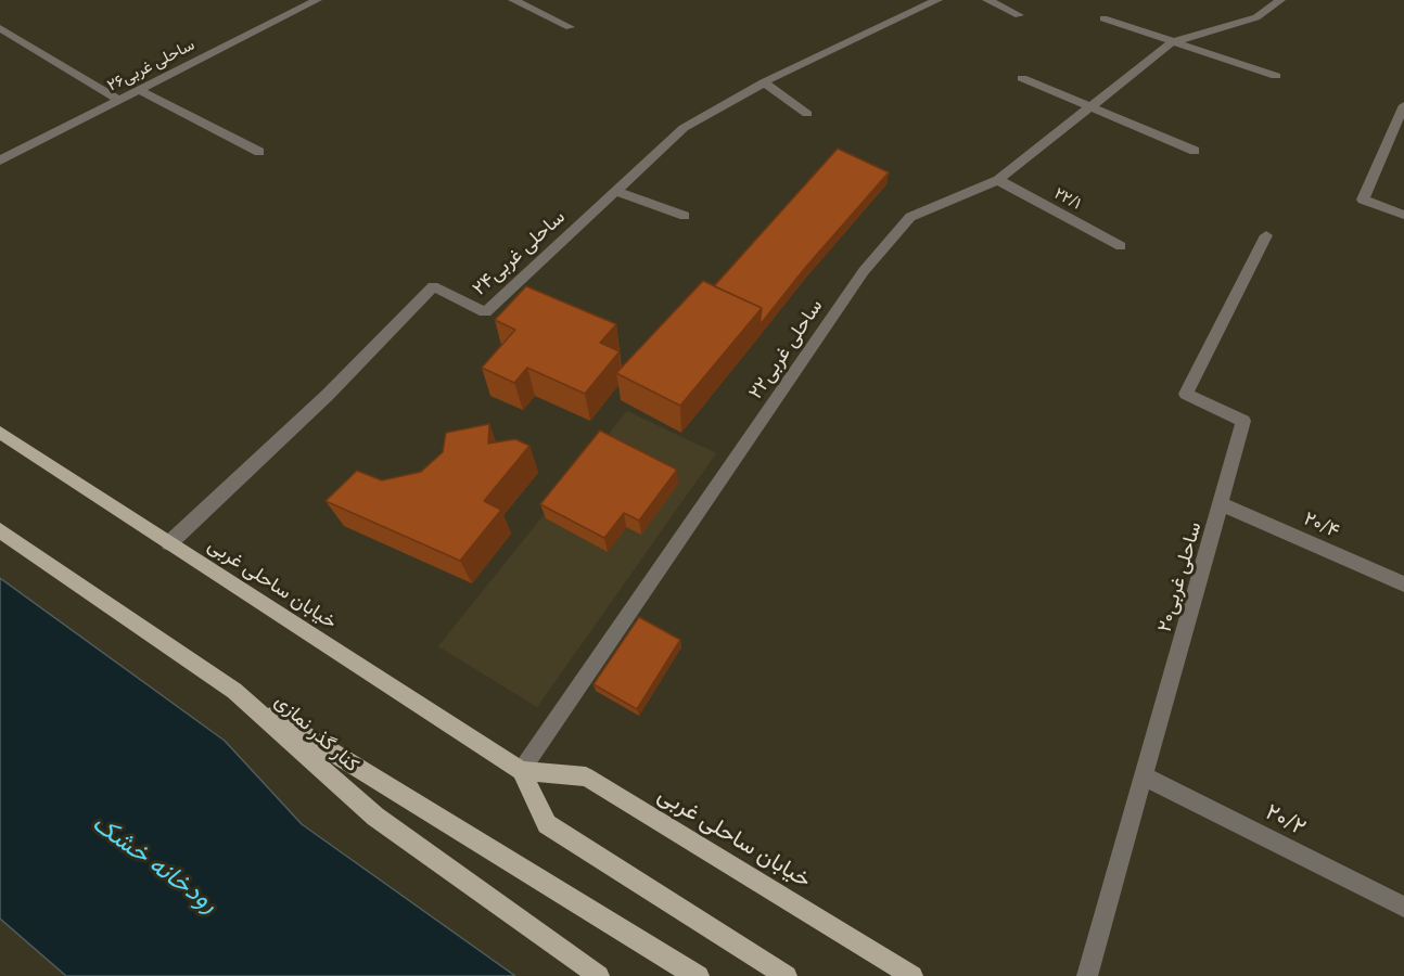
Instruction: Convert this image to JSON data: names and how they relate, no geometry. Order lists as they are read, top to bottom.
{
  "streets": {
    "main road": ["خیابان ساحلی غربی", "کنار گذر نمازی"],
    "street": [
      "ساحلی غربی۲۶",
      "۲۲/۱",
      "ساحلی غربی۲۴",
      "ساحلی غربی۲۲",
      "۲۰/۴",
      "ساحلی غربی۲۰",
      "۲۰/۲"
    ]
  },
  "crossings": [
    ["۲۲/۱", "ساحلی غربی۲۲"],
    ["ساحلی غربی۲۴", "خیابان ساحلی غربی"],
    ["ساحلی غربی۲۲", "خیابان ساحلی غربی"],
    ["۲۰/۴", "ساحلی غربی۲۰"],
    ["ساحلی غربی۲۰", "۲۰/۲"]
  ],
  "water": ["رودخانه خشک"]
}
